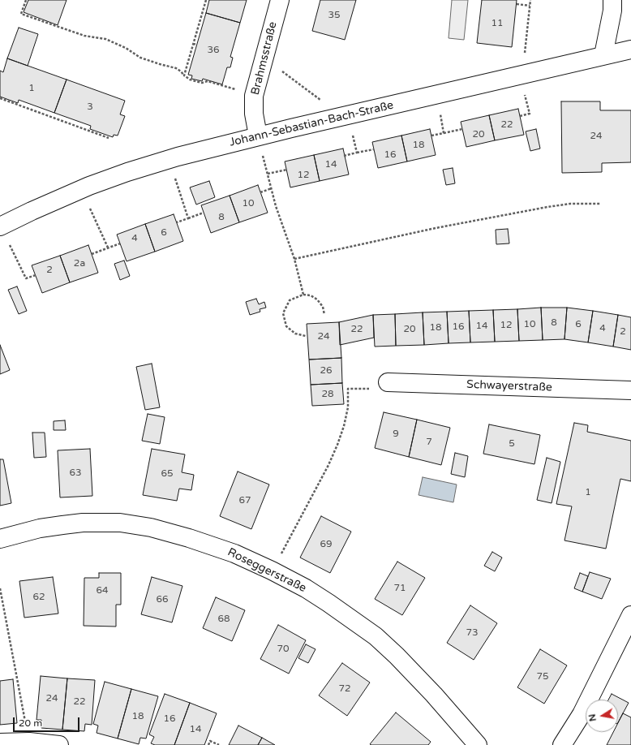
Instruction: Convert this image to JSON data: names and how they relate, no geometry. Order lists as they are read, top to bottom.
{
  "streets": {
    "street": [
      "Brahmsstraße",
      "Johann-Sebastian-Bach-Straße",
      "Schwayerstraße",
      "Roseggerstraße"
    ]
  },
  "crossings": [
    ["Brahmsstraße", "Johann-Sebastian-Bach-Straße"]
  ],
  "house_numbers": [
    "35",
    "11",
    "36",
    "1",
    "3",
    "22",
    "20",
    "24",
    "18",
    "16",
    "14",
    "12",
    "10",
    "8",
    "6",
    "4",
    "2a",
    "2",
    "8",
    "10",
    "6",
    "12",
    "14",
    "16",
    "18",
    "4",
    "22",
    "20",
    "2",
    "24",
    "26",
    "28",
    "9",
    "7",
    "5",
    "63",
    "65",
    "1",
    "67",
    "69",
    "71",
    "64",
    "62",
    "66",
    "68",
    "73",
    "70",
    "75",
    "72",
    "24",
    "22",
    "18",
    "16",
    "14"
  ],
  "scale_bar": "20 m",
  "north": "left"
}
